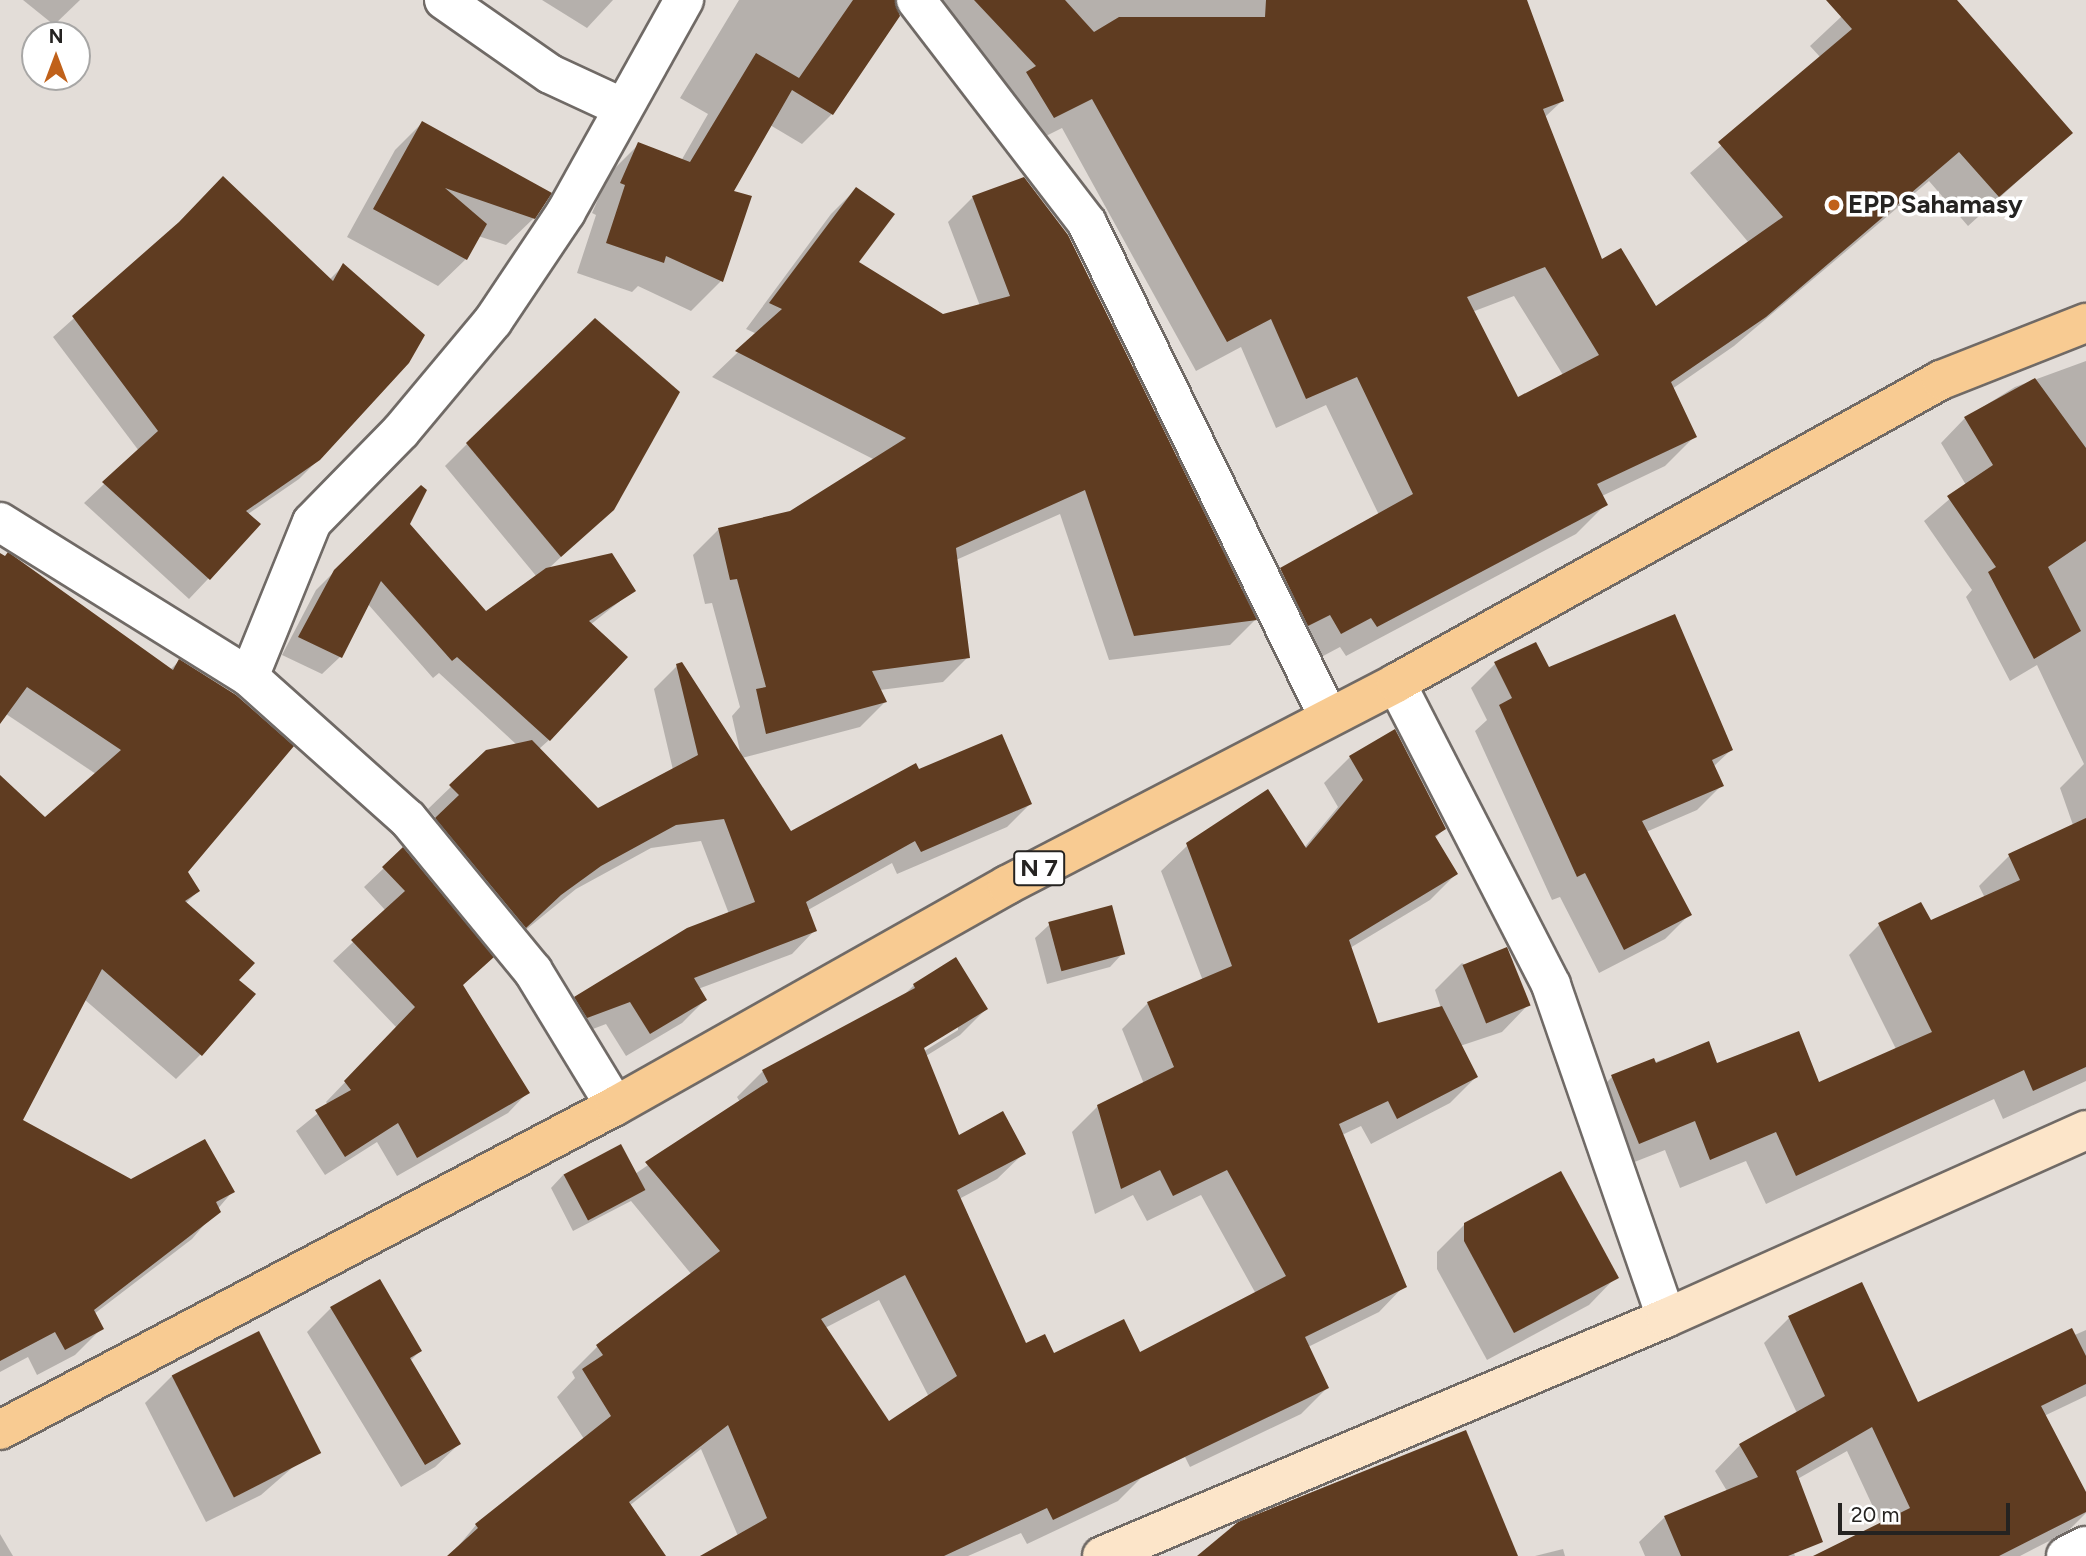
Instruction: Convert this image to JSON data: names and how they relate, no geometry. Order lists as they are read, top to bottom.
{
  "streets": {
    "main road": ["N 7"]
  },
  "places": ["EPP Sahamasy"],
  "scale_bar": "20 m",
  "north": "top"
}
